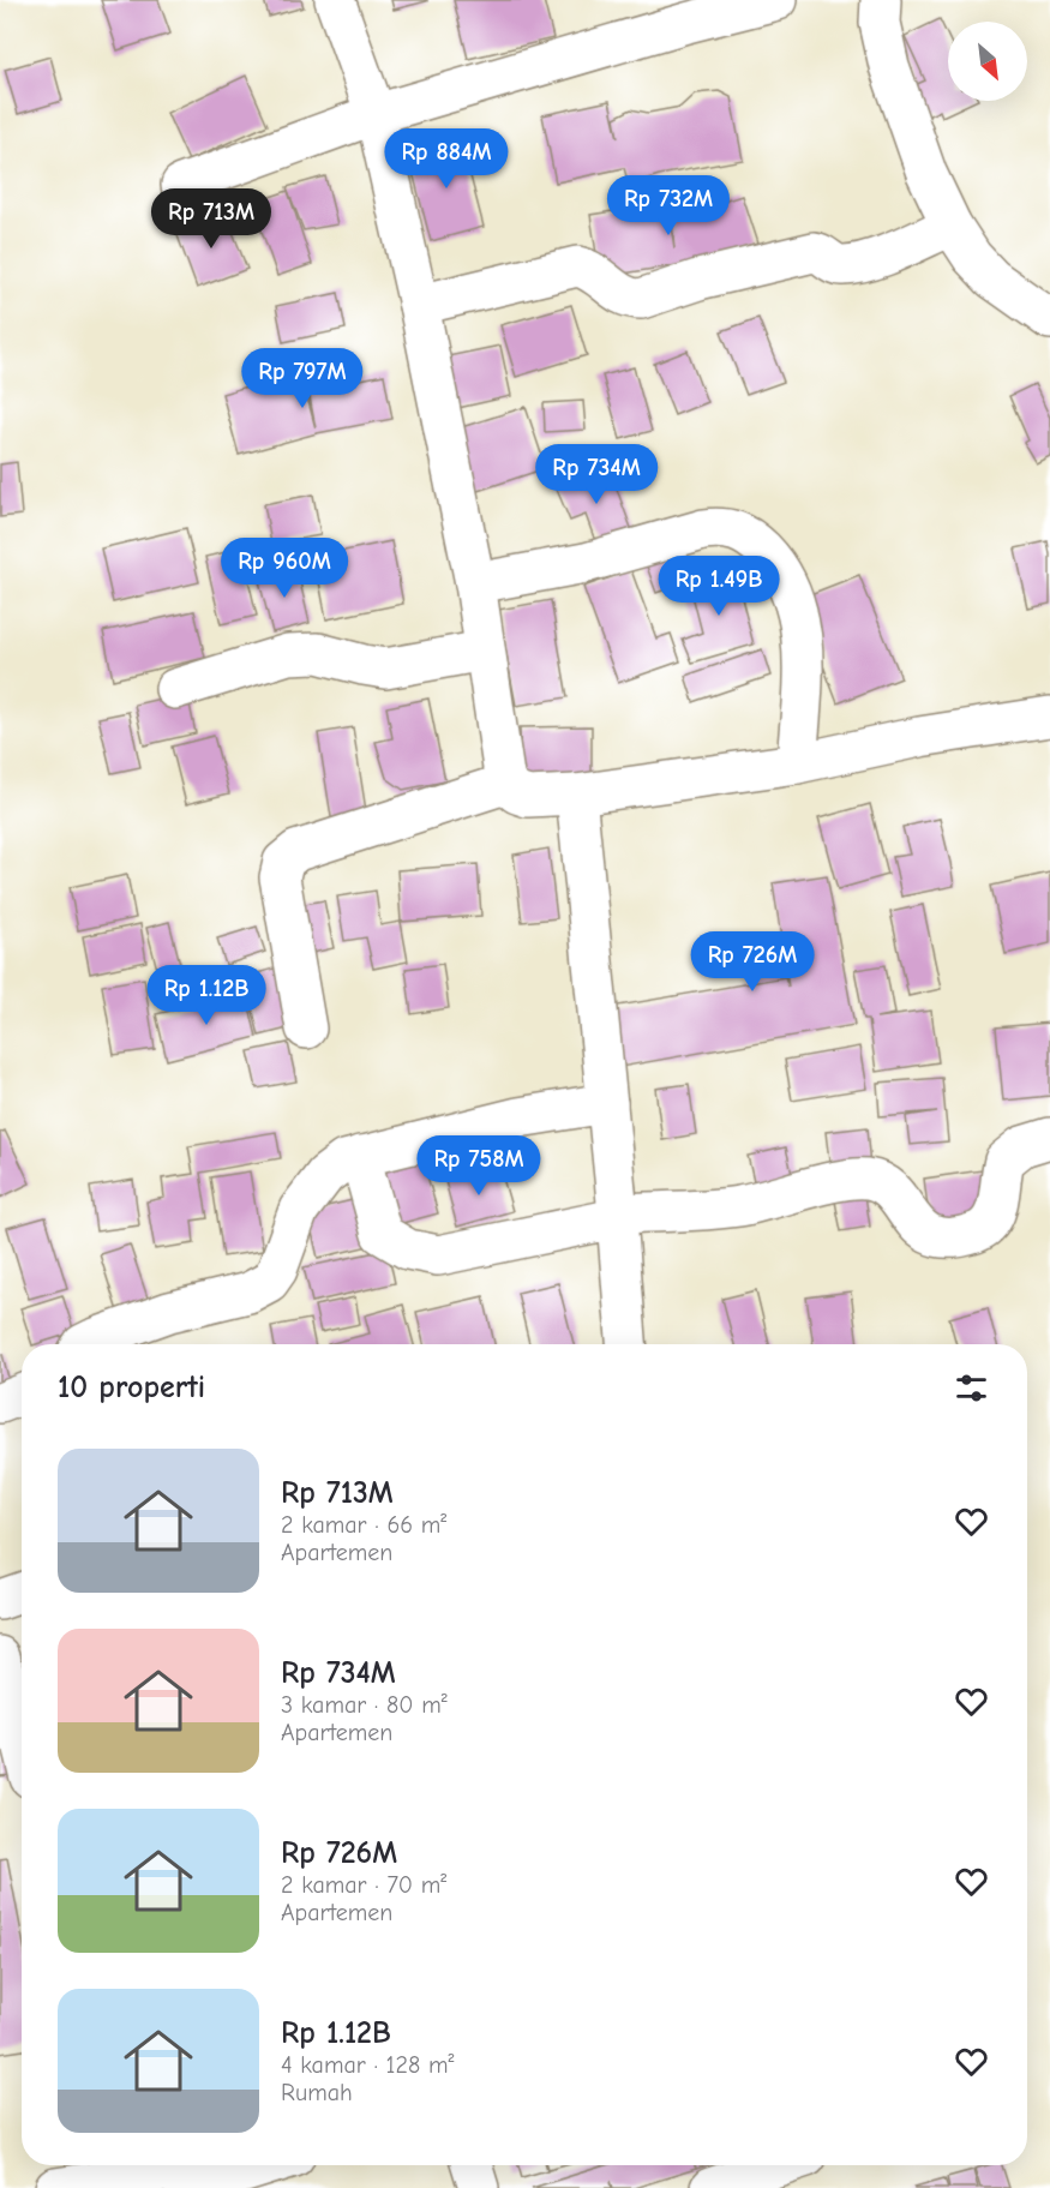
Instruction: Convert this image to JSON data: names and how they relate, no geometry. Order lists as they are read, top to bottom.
{
  "north": "bottom right",
  "page": {
    "price": [
      "Rp 884M",
      "Rp 732M",
      "Rp 713M",
      "Rp 797M",
      "Rp 734M",
      "Rp 960M",
      "Rp 1.49B",
      "Rp 726M",
      "Rp 1.12B",
      "Rp 758M"
    ],
    "heading": "10 properti",
    "list": [
      {
        "name": "Rp 713M",
        "note": "2 kamar · 66 m² · Apartemen"
      },
      {
        "name": "Rp 734M",
        "note": "3 kamar · 80 m² · Apartemen"
      },
      {
        "name": "Rp 726M",
        "note": "2 kamar · 70 m² · Apartemen"
      },
      {
        "name": "Rp 1.12B",
        "note": "4 kamar · 128 m² · Rumah"
      }
    ]
  }
}
